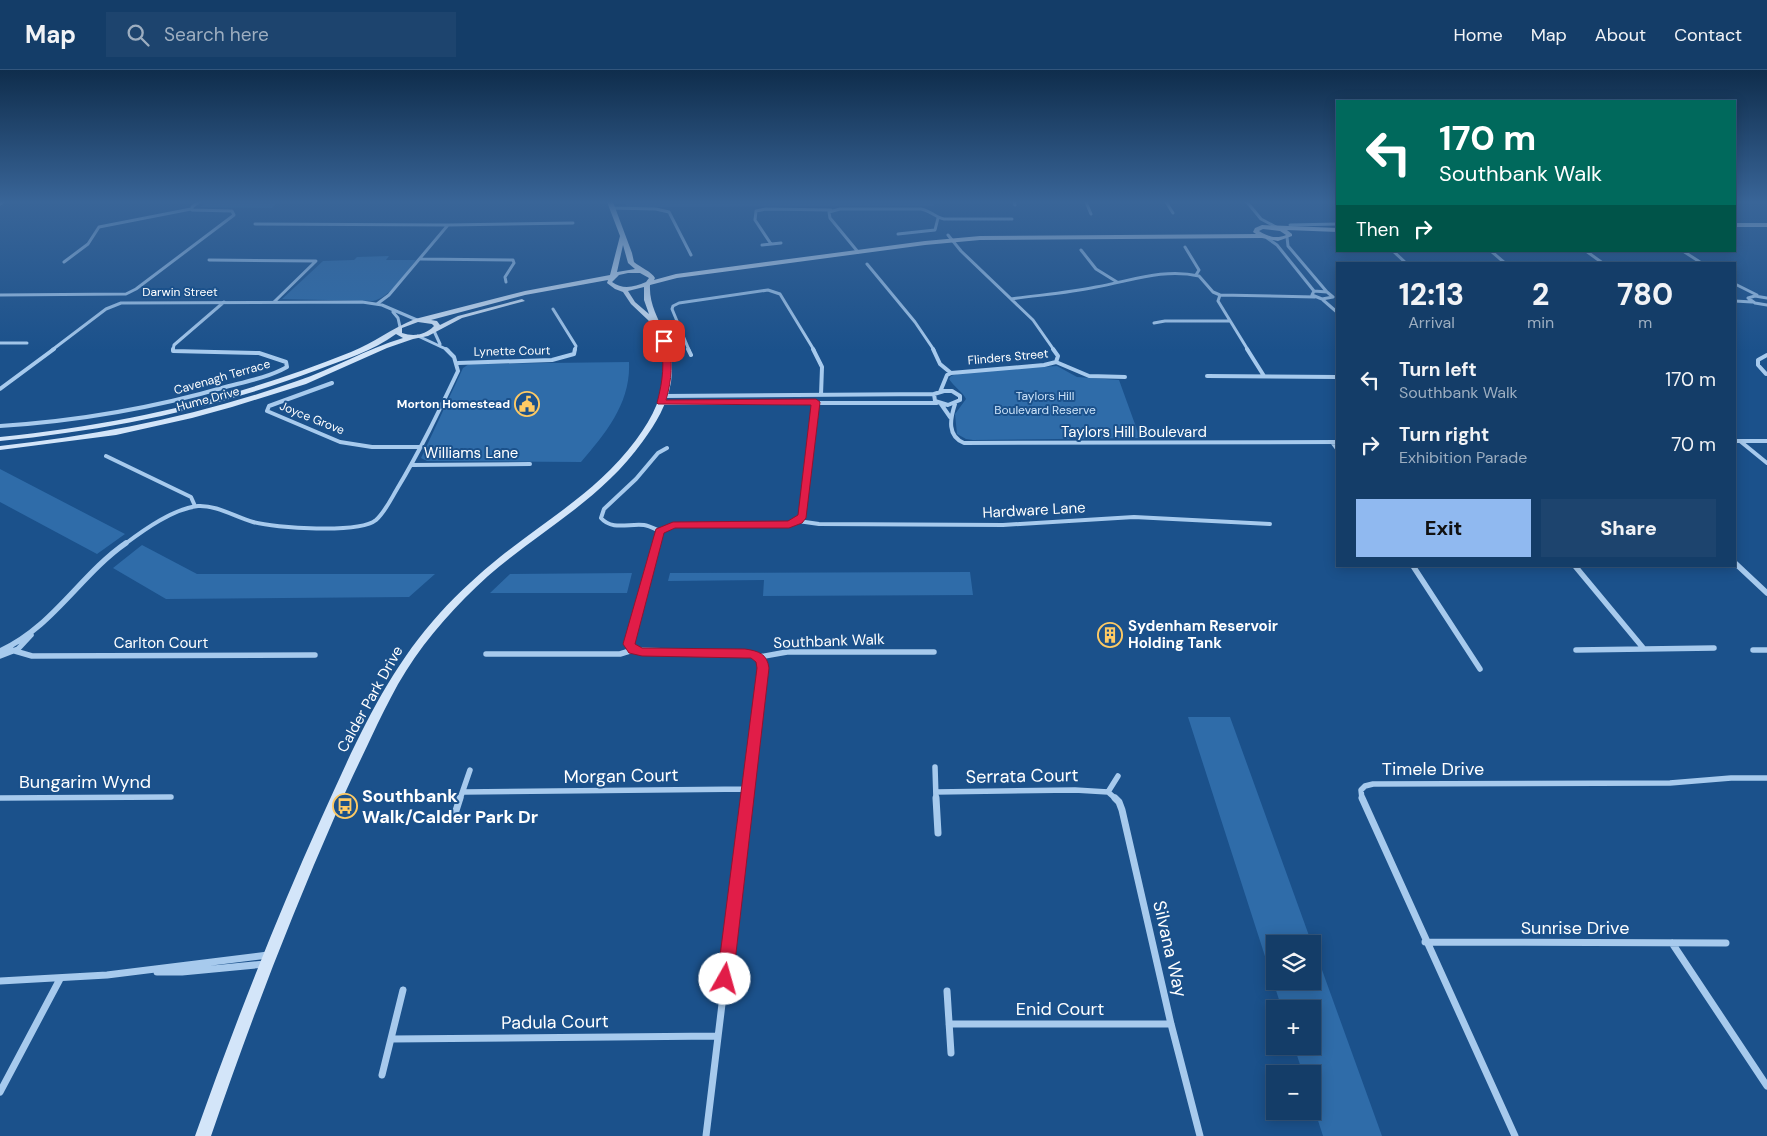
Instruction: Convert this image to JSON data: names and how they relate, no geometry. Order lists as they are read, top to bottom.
{
  "streets": {
    "street": [
      "Darwin Street",
      "Lynette Court",
      "Flinders Street",
      "Cavenagh Terrace",
      "Hume Drive",
      "Joyce Grove",
      "Taylors Hill Boulevard",
      "Williams Lane",
      "Hardware Lane",
      "Southbank Walk",
      "Carlton Court",
      "Calder Park Drive",
      "Timele Drive",
      "Morgan Court",
      "Serrata Court",
      "Bungarim Wynd",
      "Sunrise Drive",
      "Silvana Way",
      "Enid Court",
      "Padula Court"
    ]
  },
  "crossings": [
    ["Darwin Street", "Cavenagh Terrace"],
    ["Darwin Street", "Hume Drive"],
    ["Timele Drive", "Sunrise Drive"],
    ["Serrata Court", "Silvana Way"],
    ["Silvana Way", "Enid Court"]
  ],
  "parks": ["Taylors Hill Boulevard Reserve"],
  "places": {
    "public building": ["Morton Homestead"],
    "building": ["Sydenham Reservoir Holding Tank"],
    "bus stop": ["Southbank Walk/Calder Park Dr"]
  },
  "page": {
    "header": "Map",
    "search": "Search here",
    "nav": [
      "Home",
      "Map",
      "About",
      "Contact"
    ],
    "turn": ["170 m", "Southbank Walk"],
    "then": "Then",
    "eta": [
      "12:13",
      "Arrival",
      "2",
      "min",
      "780",
      "m"
    ],
    "list": [
      {
        "name": "Turn left",
        "note": "Southbank Walk",
        "value": "170 m"
      },
      {
        "name": "Turn right",
        "note": "Exhibition Parade",
        "value": "70 m"
      }
    ],
    "buttons": ["Exit", "Share"],
    "map_buttons": ["+", "−"]
  }
}
